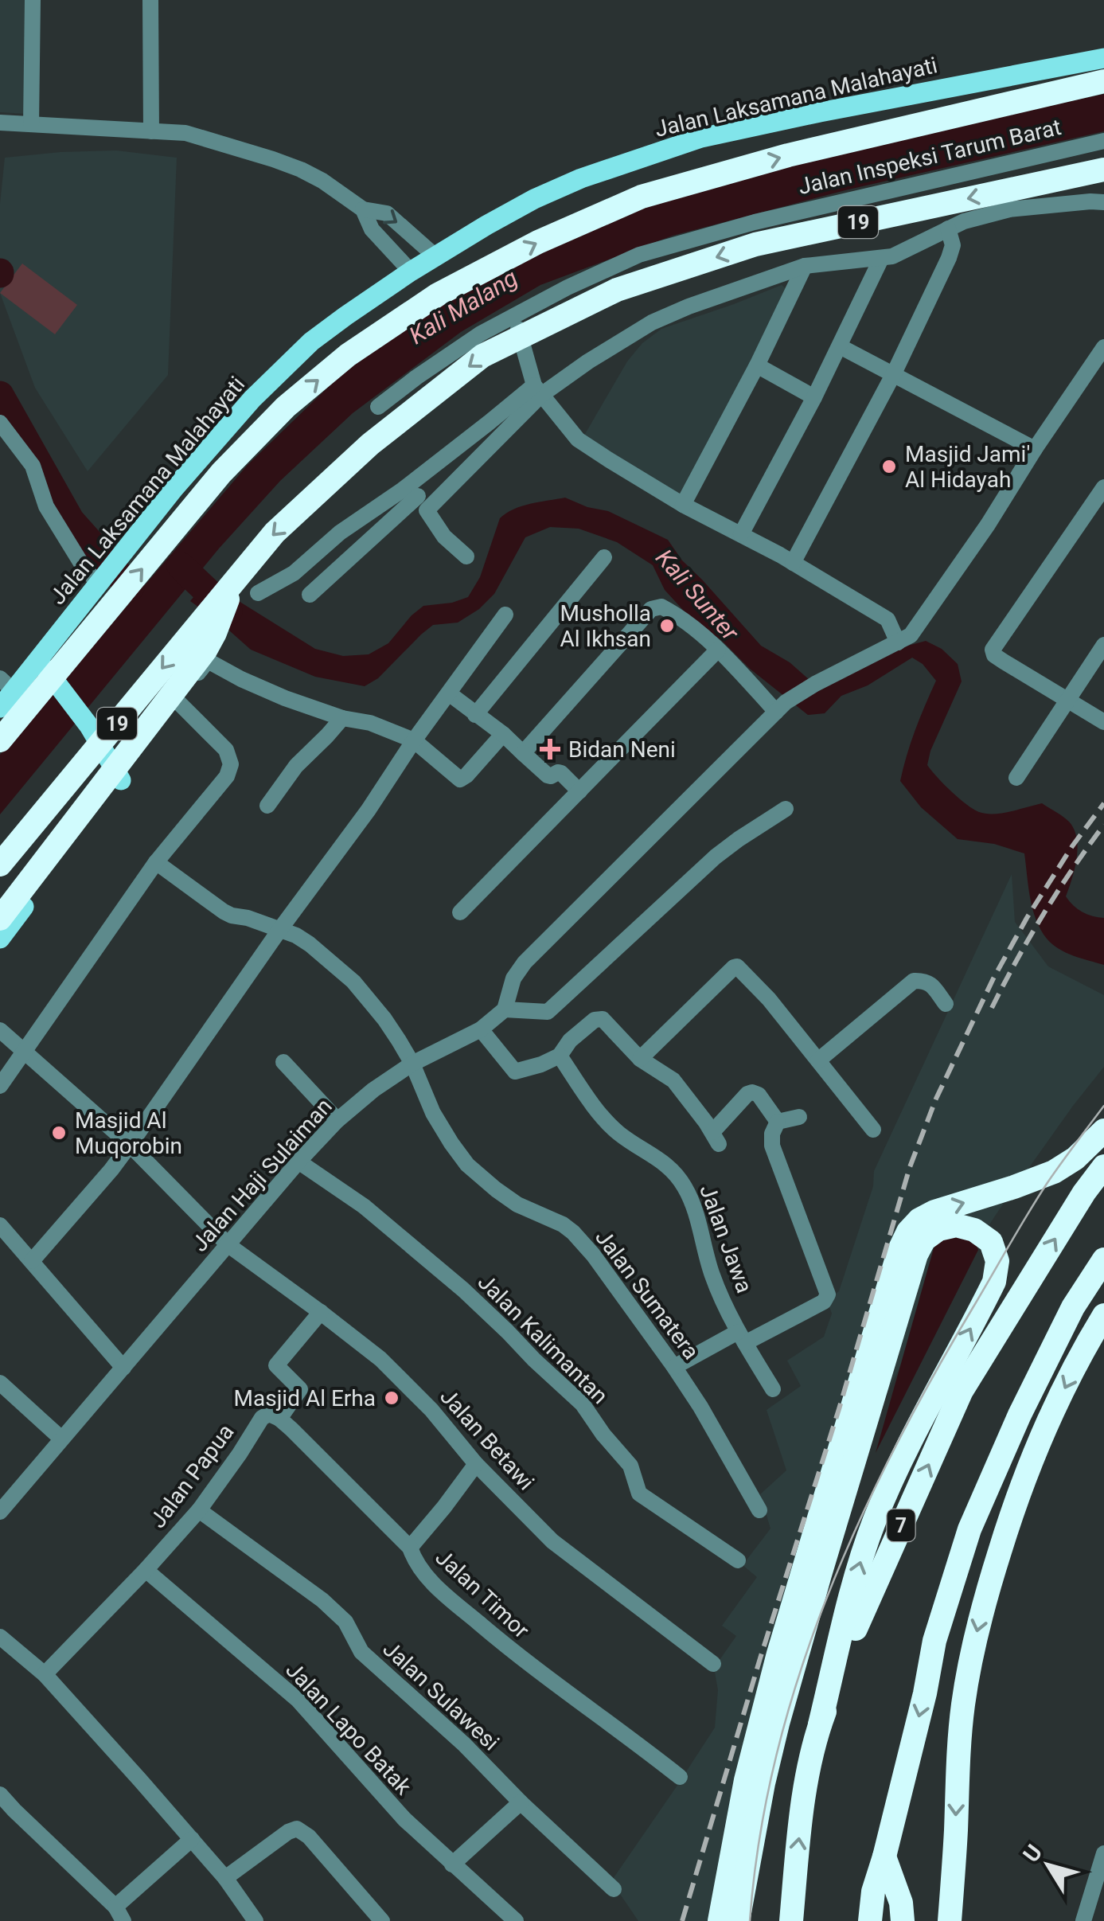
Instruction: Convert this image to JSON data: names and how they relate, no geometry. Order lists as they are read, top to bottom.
{
  "streets": {
    "highway": ["19", "7"],
    "main road": ["Jalan Laksamana Malahayati"],
    "street": [
      "Jalan Inspeksi Tarum Barat",
      "Jalan Haji Sulaiman",
      "Jalan Jawa",
      "Jalan Sumatera",
      "Jalan Kalimantan",
      "Jalan Betawi",
      "Jalan Papua",
      "Jalan Timor",
      "Jalan Sulawesi",
      "Jalan Lapo Batak"
    ]
  },
  "crossings": [
    ["Jalan Haji Sulaiman", "Jalan Sumatera"],
    ["Jalan Haji Sulaiman", "Jalan Kalimantan"],
    ["Jalan Haji Sulaiman", "Jalan Betawi"],
    ["Jalan Betawi", "Jalan Papua"],
    ["Jalan Papua", "Jalan Timor"],
    ["Jalan Papua", "Jalan Sulawesi"],
    ["Jalan Papua", "Jalan Lapo Batak"]
  ],
  "water": ["Kali Malang", "Kali Sunter"],
  "places": {
    "other": [
      "Masjid Jami' Al Hidayah",
      "Musholla Al Ikhsan",
      "Masjid Al Muqorobin",
      "Masjid Al Erha"
    ],
    "health": ["Bidan Neni"]
  },
  "north": "top left"
}
